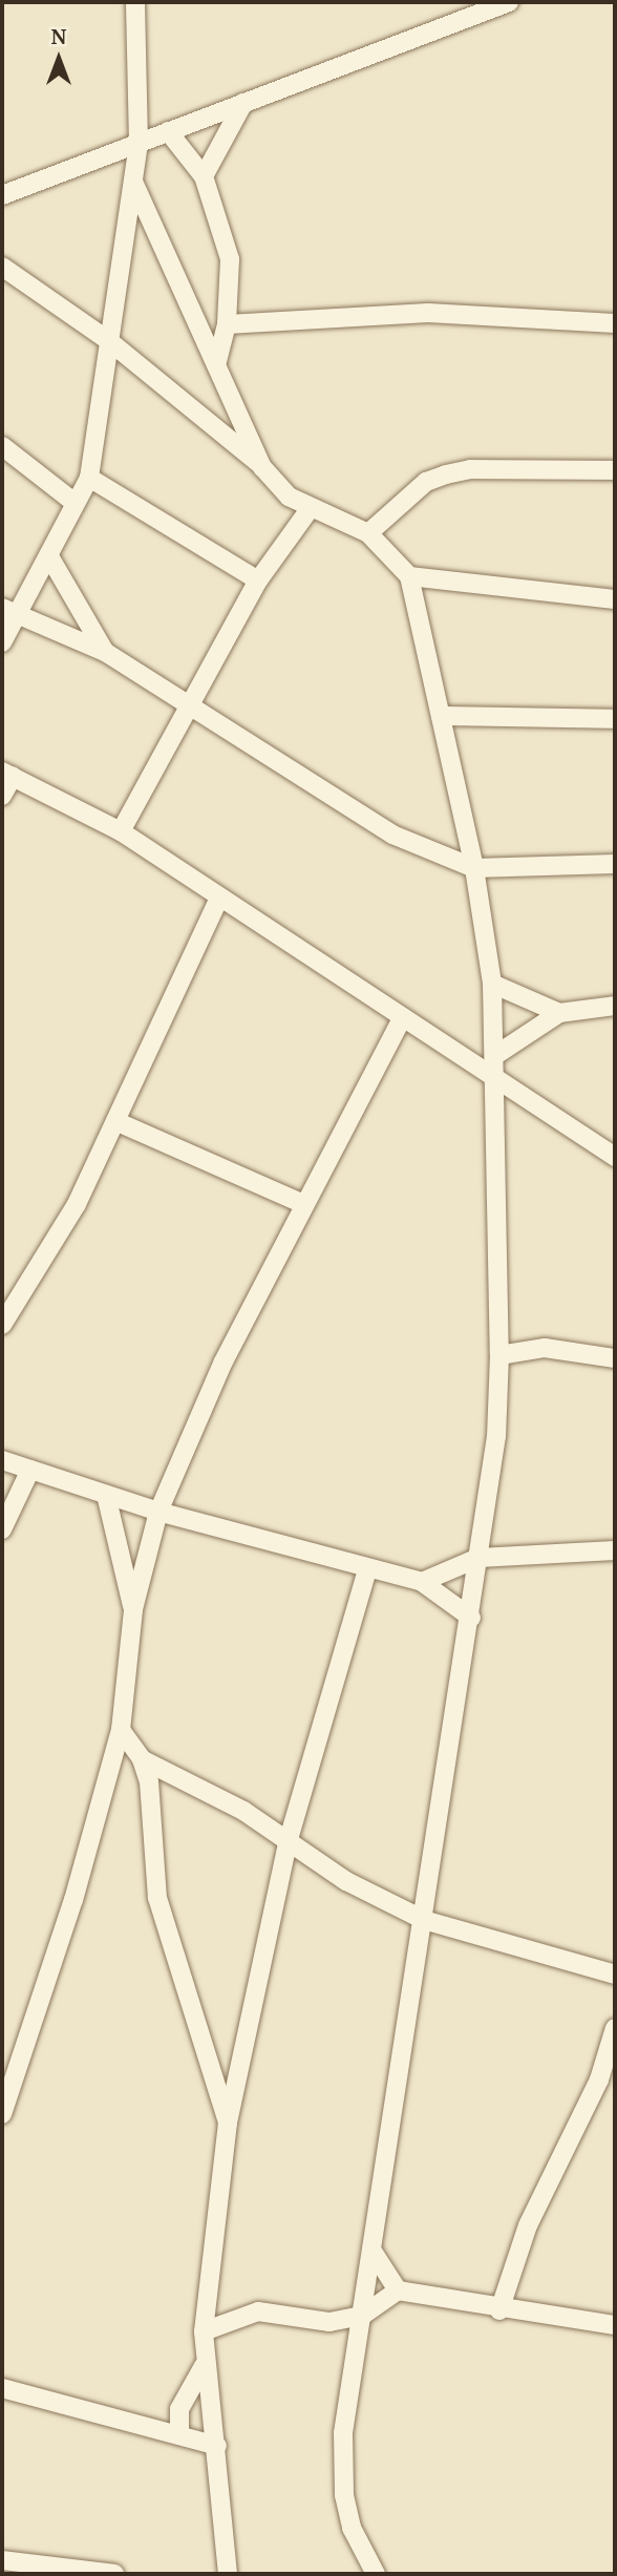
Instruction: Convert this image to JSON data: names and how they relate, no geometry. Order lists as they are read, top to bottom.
{
  "north": "top"
}
